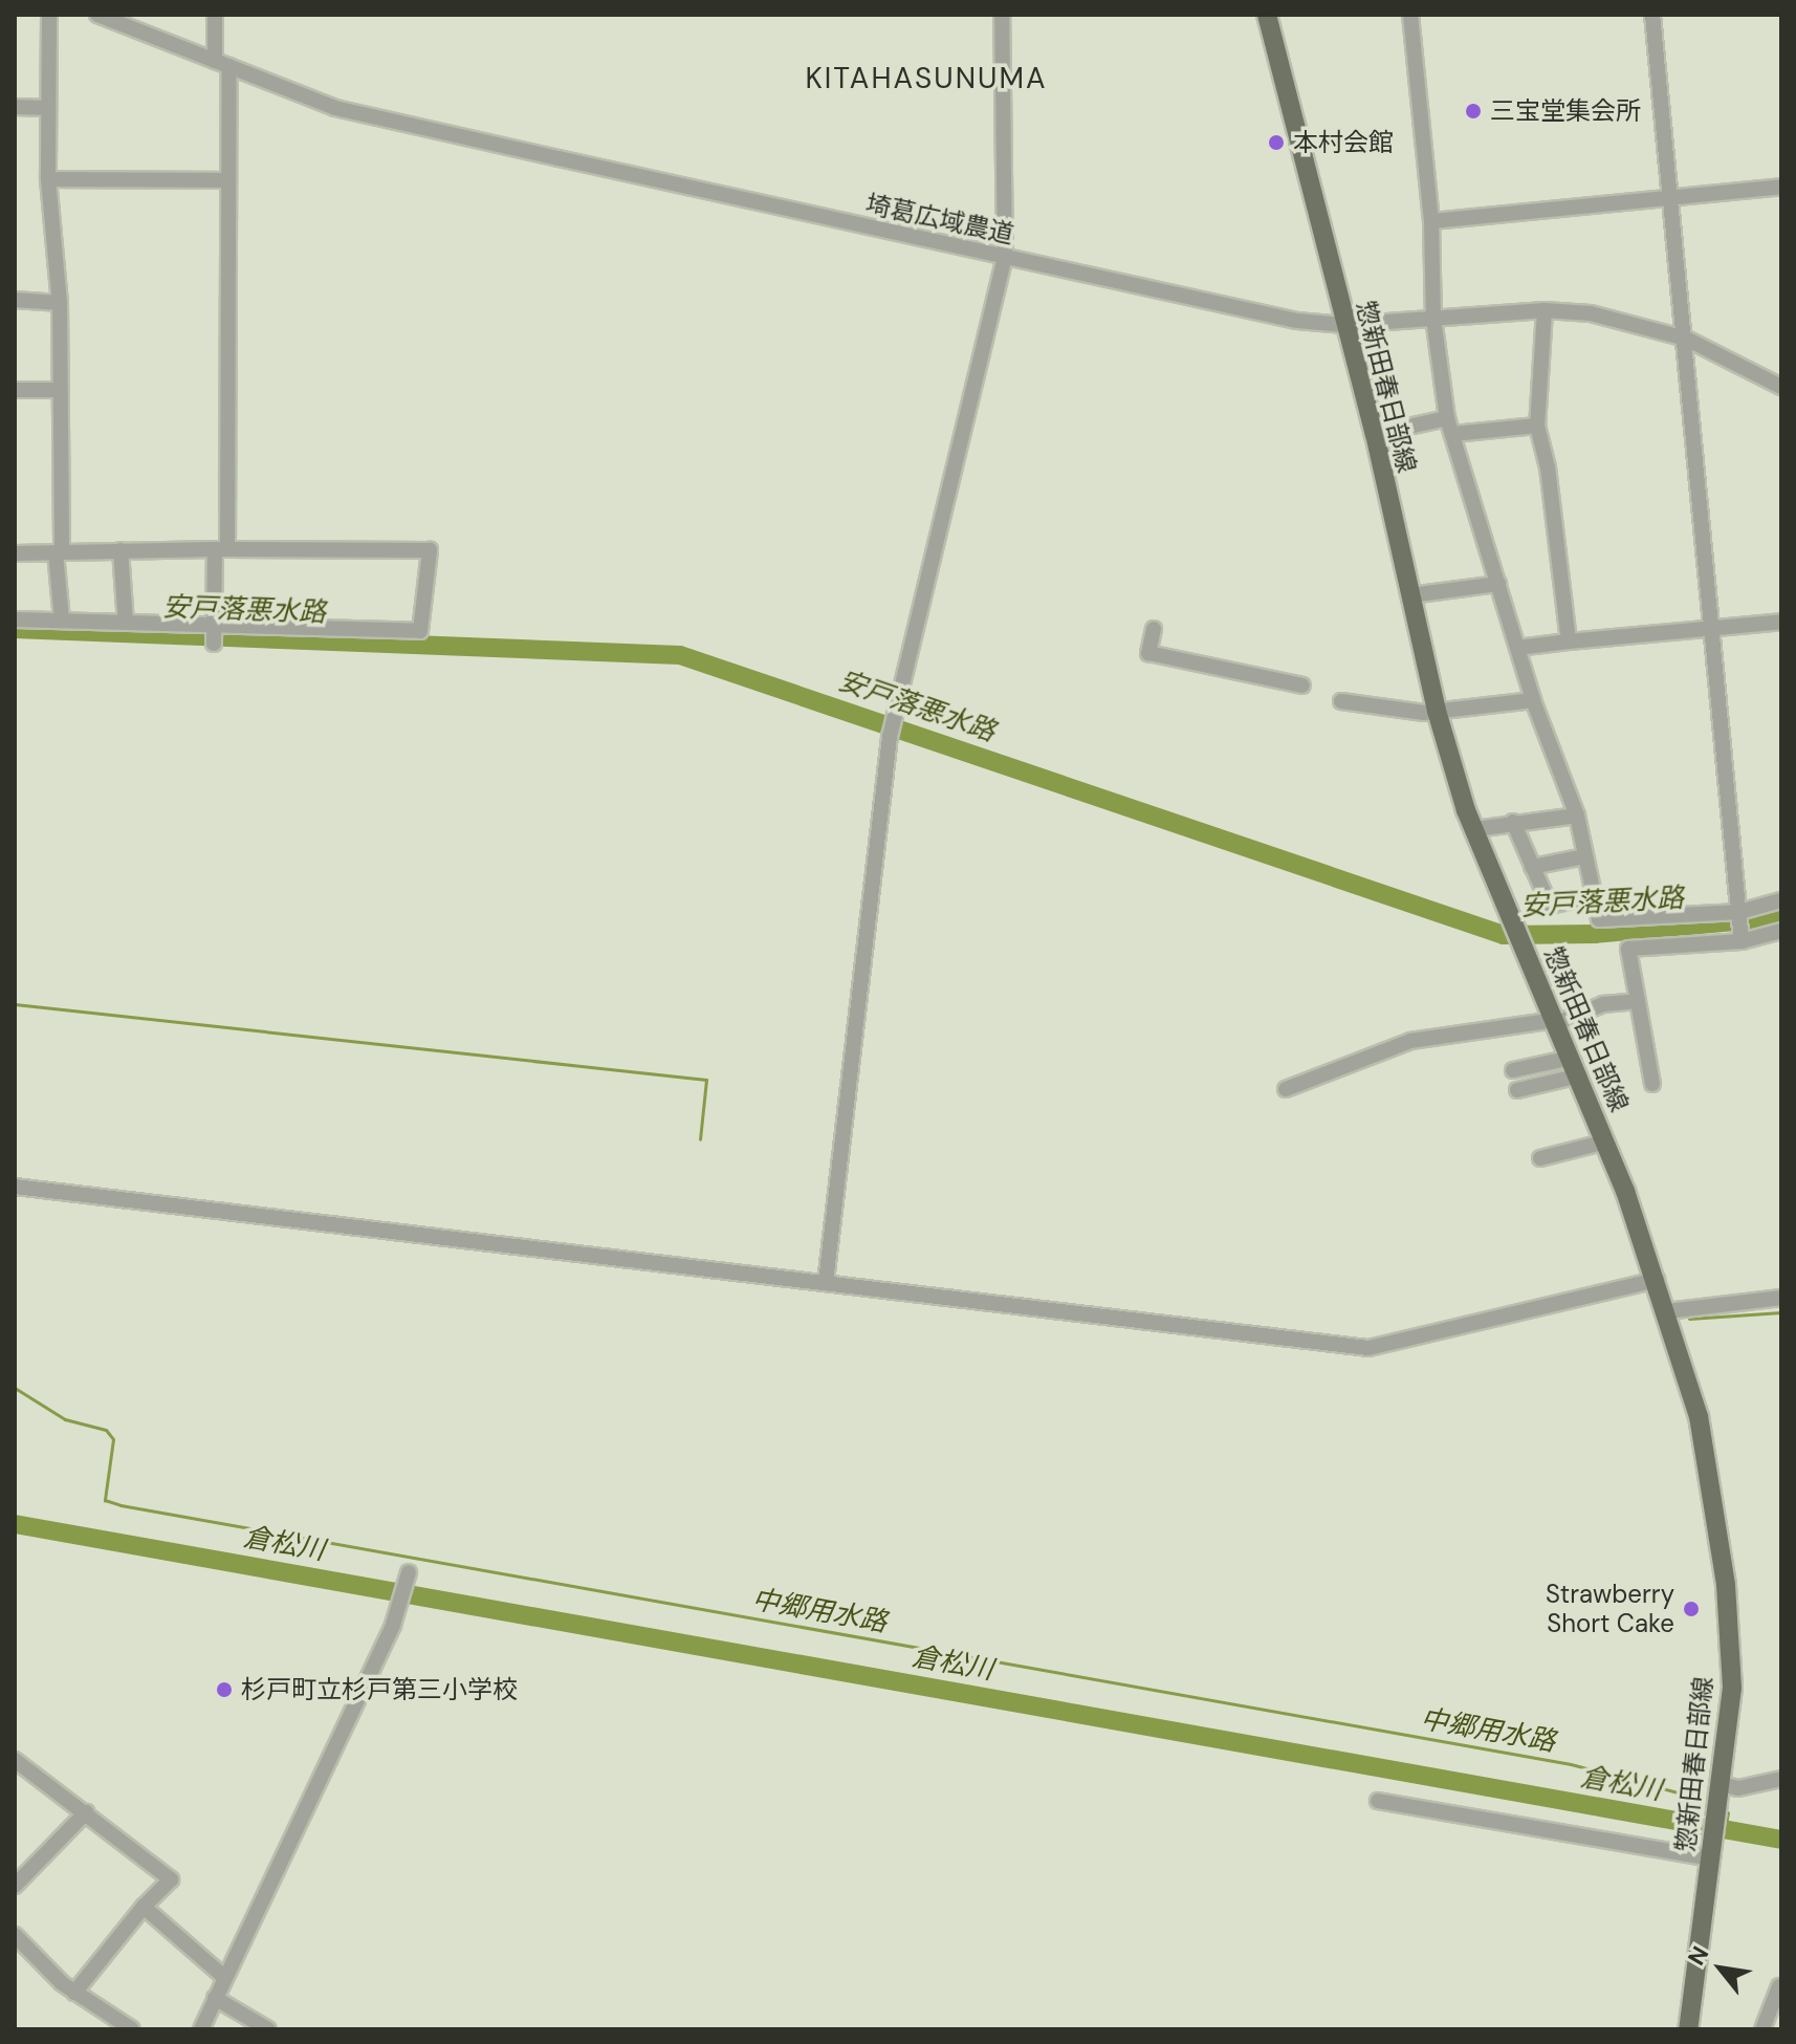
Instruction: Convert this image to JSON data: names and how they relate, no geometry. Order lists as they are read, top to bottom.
{
  "streets": {
    "main road": ["惣新田春日部線"],
    "street": ["埼葛広域農道"]
  },
  "crossings": [
    ["埼葛広域農道", "惣新田春日部線"]
  ],
  "districts": ["KITAHASUNUMA"],
  "water": ["安戸落悪水路", "倉松川", "中郷用水路"],
  "places": [
    "三宝堂集会所",
    "本村会館",
    "Strawberry Short Cake",
    "杉戸町立杉戸第三小学校"
  ],
  "north": "top left"
}
